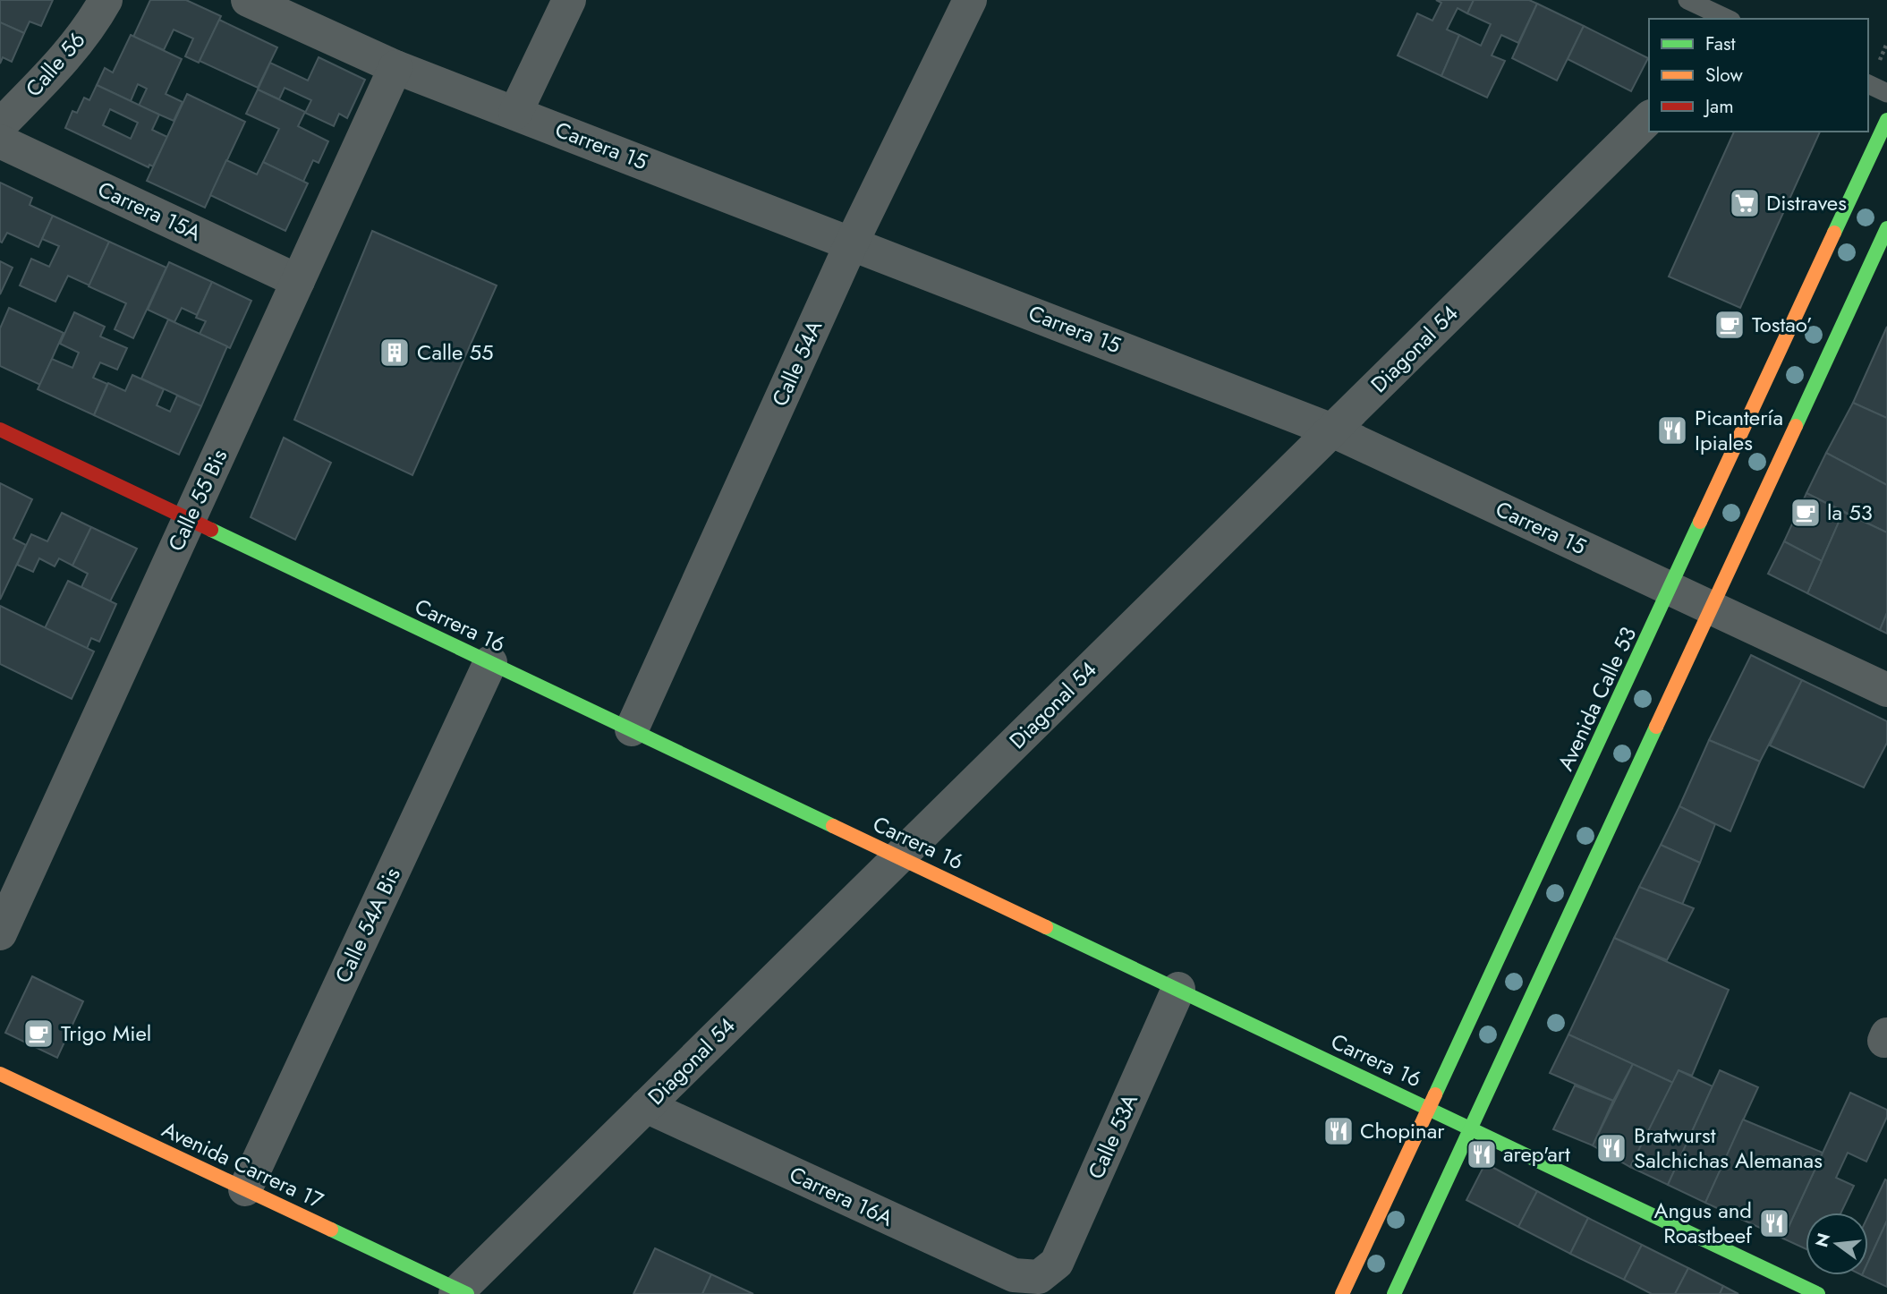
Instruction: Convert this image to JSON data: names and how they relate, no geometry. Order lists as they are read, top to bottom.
{
  "streets": {
    "main road": ["Carrera 16", "Avenida Calle 53", "Avenida Carrera 17"],
    "street": [
      "Calle 56",
      "Carrera 15",
      "Carrera 15A",
      "Diagonal 54",
      "Calle 54A",
      "Calle 55 Bis",
      "Calle 54A Bis",
      "Calle 53A",
      "Carrera 16A"
    ]
  },
  "crossings": [
    ["Carrera 15", "Diagonal 54"],
    ["Carrera 15", "Calle 54A"],
    ["Carrera 15", "Calle 55 Bis"],
    ["Carrera 15", "Avenida Calle 53"],
    ["Carrera 15A", "Calle 55 Bis"],
    ["Diagonal 54", "Carrera 16"],
    ["Diagonal 54", "Avenida Carrera 17"],
    ["Diagonal 54", "Carrera 16A"],
    ["Calle 54A", "Carrera 16"],
    ["Calle 55 Bis", "Carrera 16"],
    ["Carrera 16", "Avenida Calle 53"],
    ["Carrera 16", "Calle 54A Bis"],
    ["Carrera 16", "Calle 53A"],
    ["Calle 54A Bis", "Avenida Carrera 17"],
    ["Calle 53A", "Carrera 16A"]
  ],
  "places": {
    "supermarket": ["Distraves"],
    "cafe": ["Tostao’", "la 53", "Trigo Miel"],
    "building": ["Calle 55"],
    "restaurant": [
      "Picantería Ipiales",
      "Chopinar",
      "Bratwurst Salchichas Alemanas",
      "arep'art",
      "Angus and Roastbeef"
    ]
  },
  "legend": ["Fast", "Slow", "Jam"],
  "north": "left"
}
